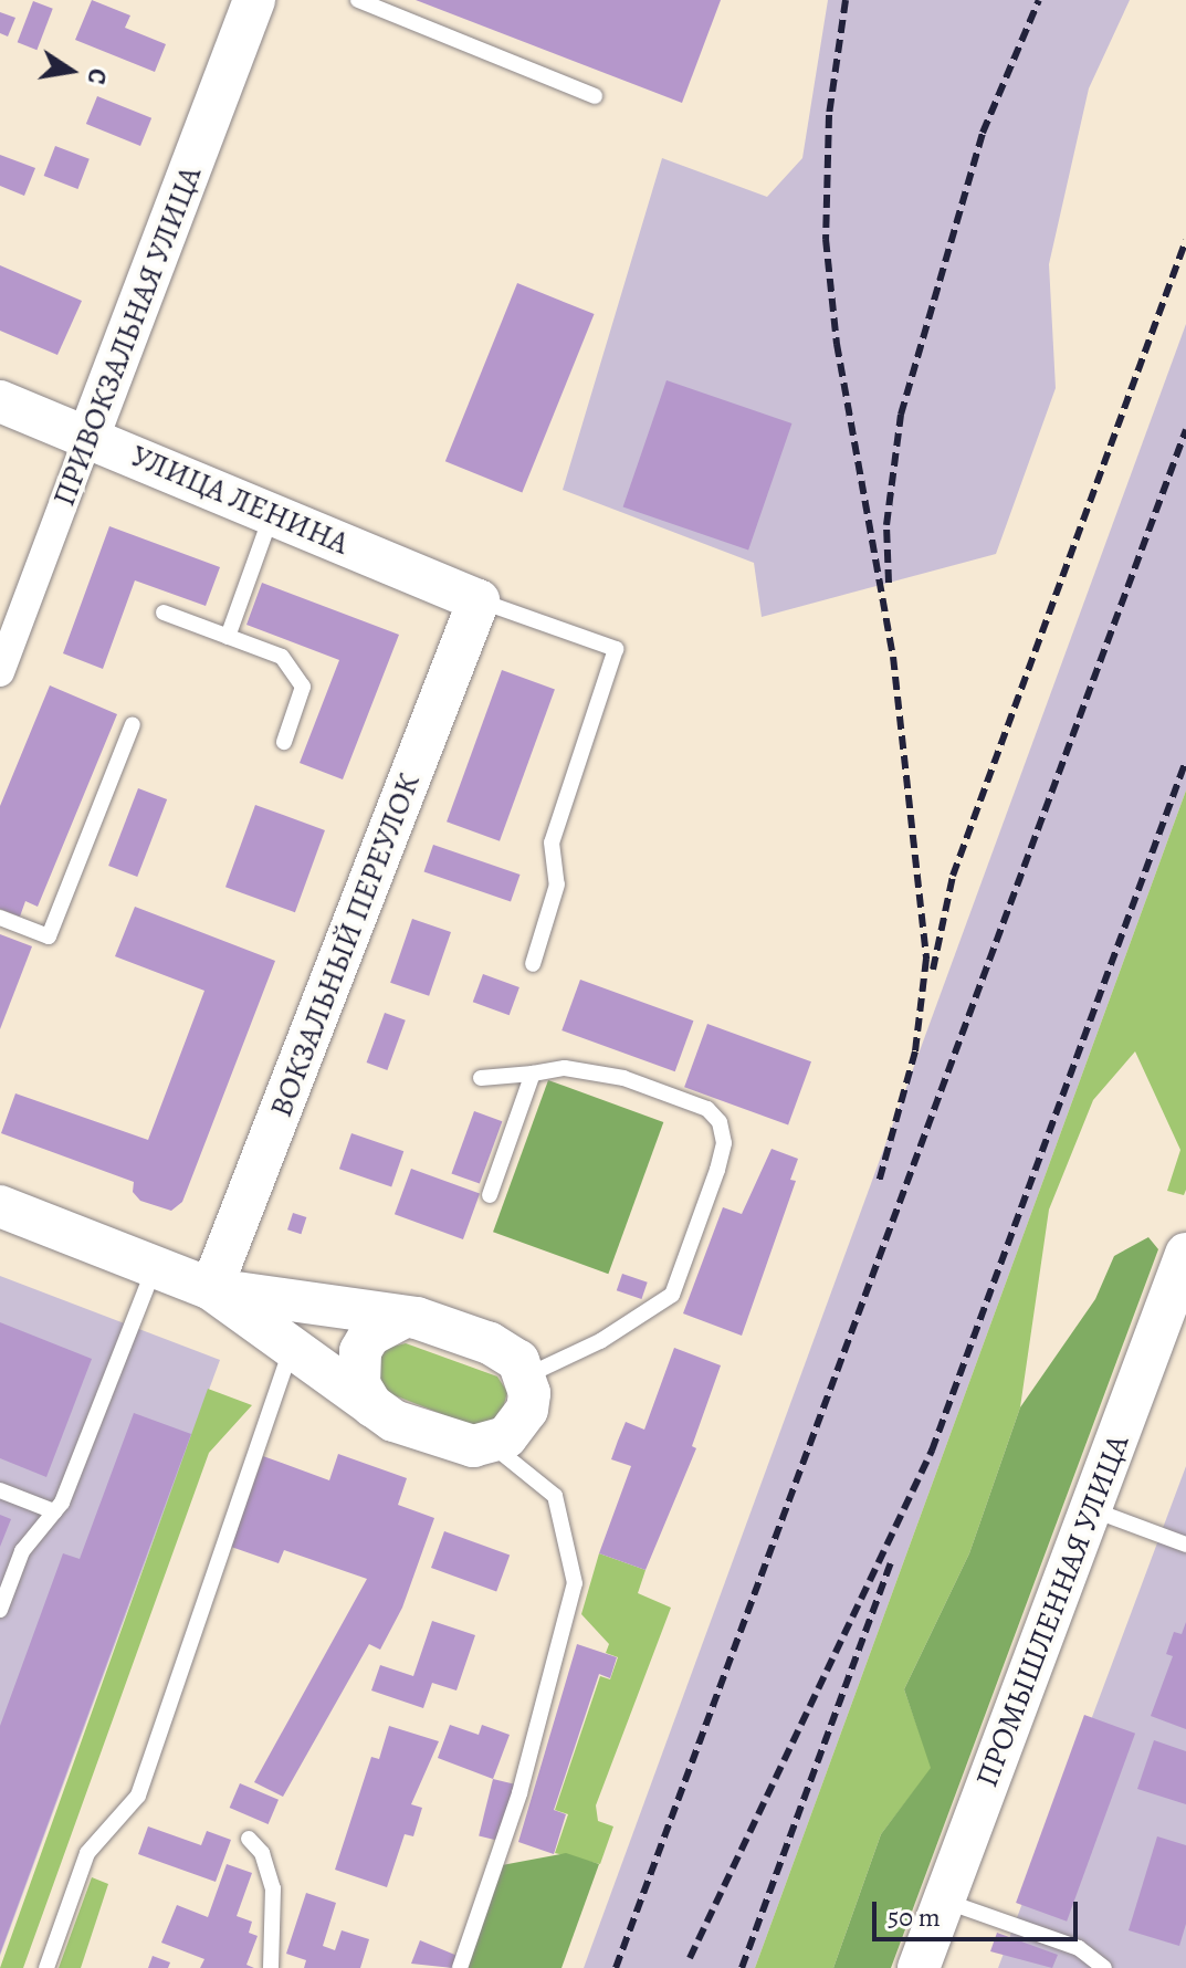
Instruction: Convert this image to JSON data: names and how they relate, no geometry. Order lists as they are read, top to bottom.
{
  "streets": {
    "street": [
      "ПРИВОКЗАЛЬНАЯ УЛИЦА",
      "УЛИЦА ЛЕНИНА",
      "ВОКЗАЛЬНЫЙ ПЕРЕУЛОК",
      "ПРОМЫШЛЕННАЯ УЛИЦА"
    ]
  },
  "crossings": [
    ["ПРИВОКЗАЛЬНАЯ УЛИЦА", "УЛИЦА ЛЕНИНА"],
    ["УЛИЦА ЛЕНИНА", "ВОКЗАЛЬНЫЙ ПЕРЕУЛОК"]
  ],
  "scale_bar": "50 m",
  "north": "right"
}
